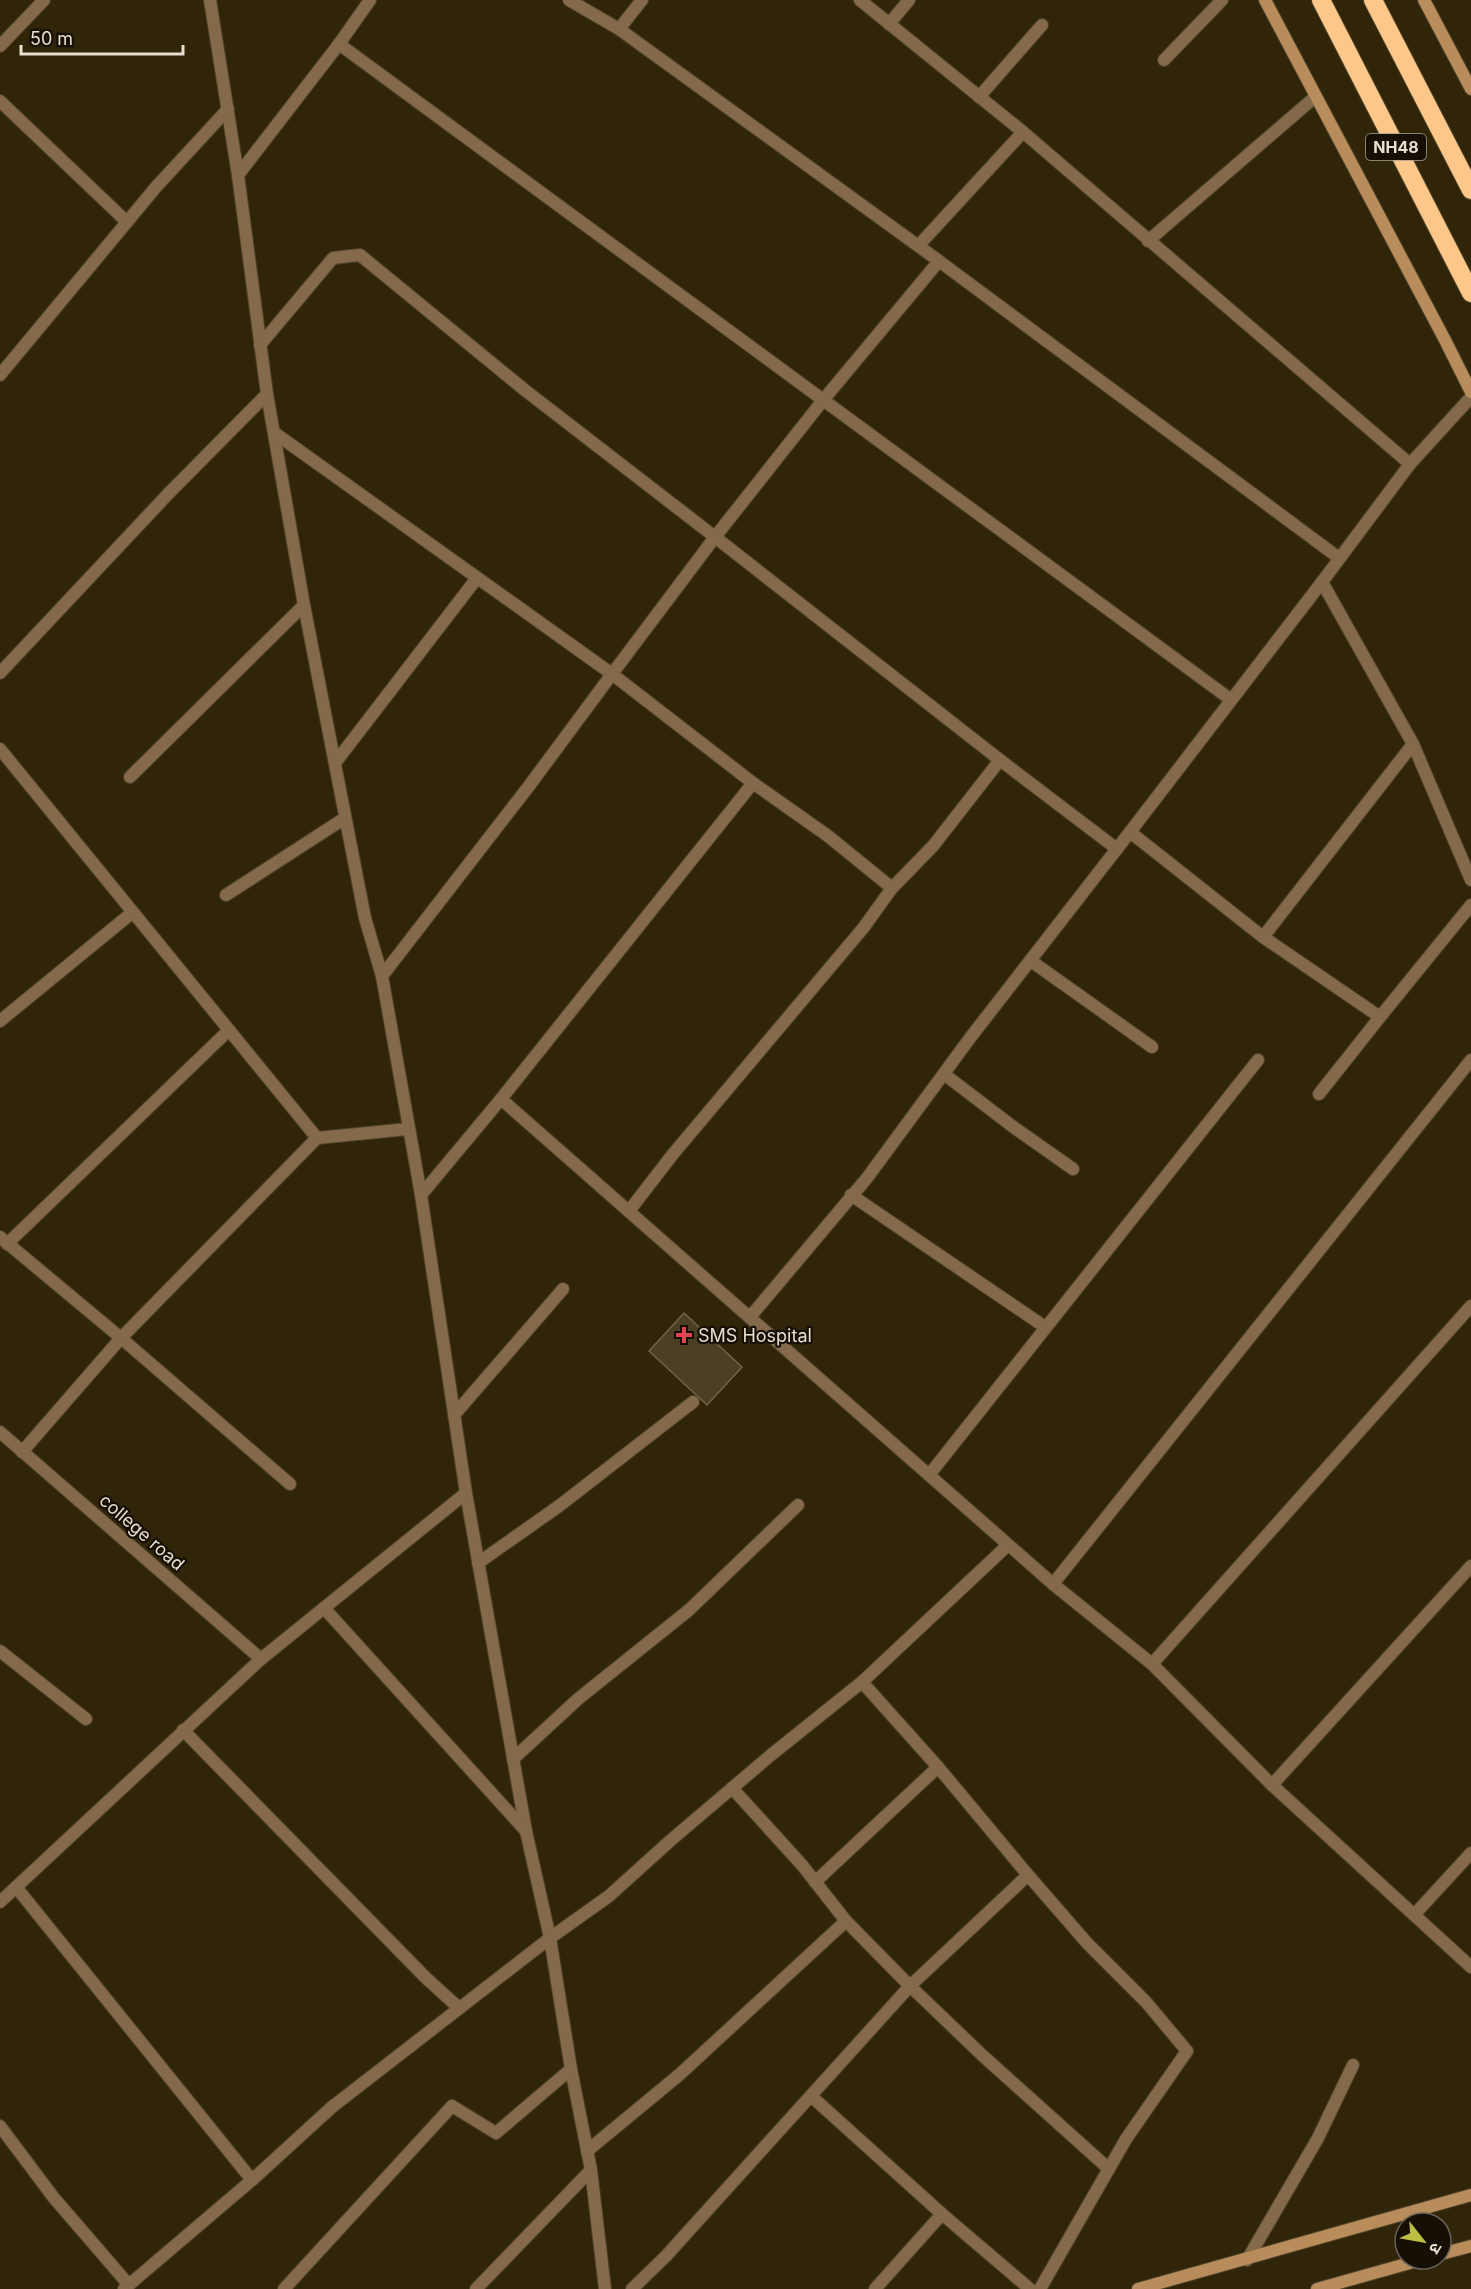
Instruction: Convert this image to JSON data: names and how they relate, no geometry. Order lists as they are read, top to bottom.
{
  "streets": {
    "highway": ["NH48"],
    "street": ["college road"]
  },
  "places": {
    "health": ["SMS Hospital"]
  },
  "scale_bar": "50 m",
  "north": "bottom right"
}
